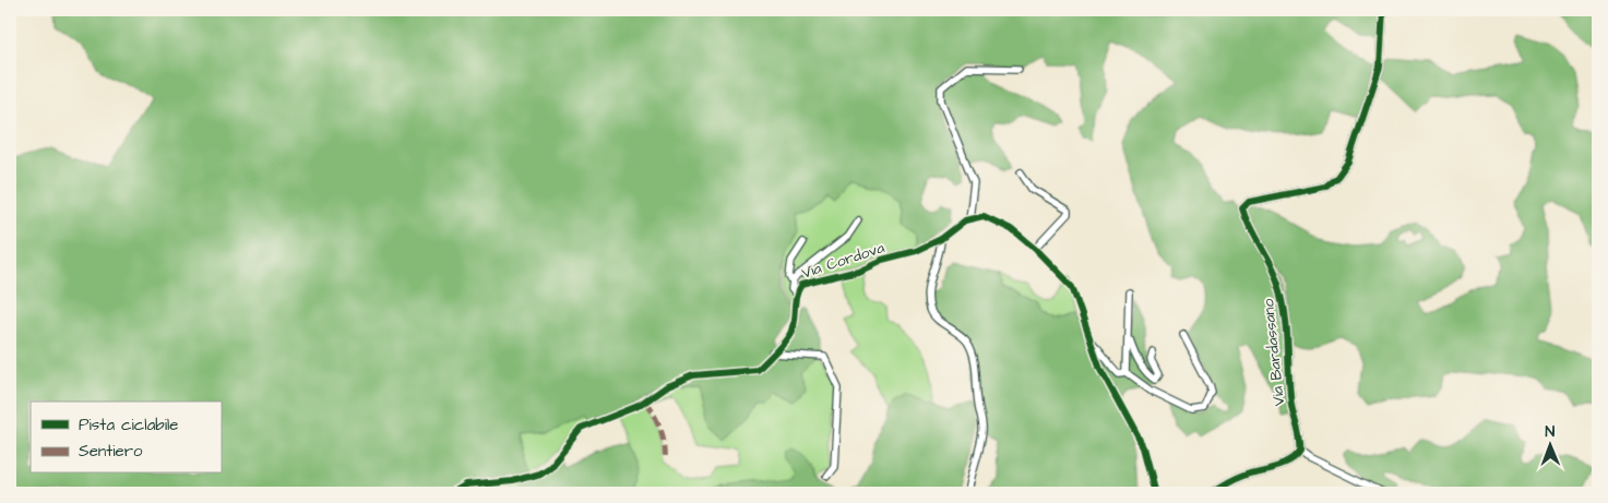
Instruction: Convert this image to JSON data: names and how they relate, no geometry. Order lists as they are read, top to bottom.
{
  "streets": {
    "street": ["Via Cordova", "Via Bardassano"]
  },
  "legend": ["Pista ciclabile", "Sentiero"],
  "north": "top"
}
